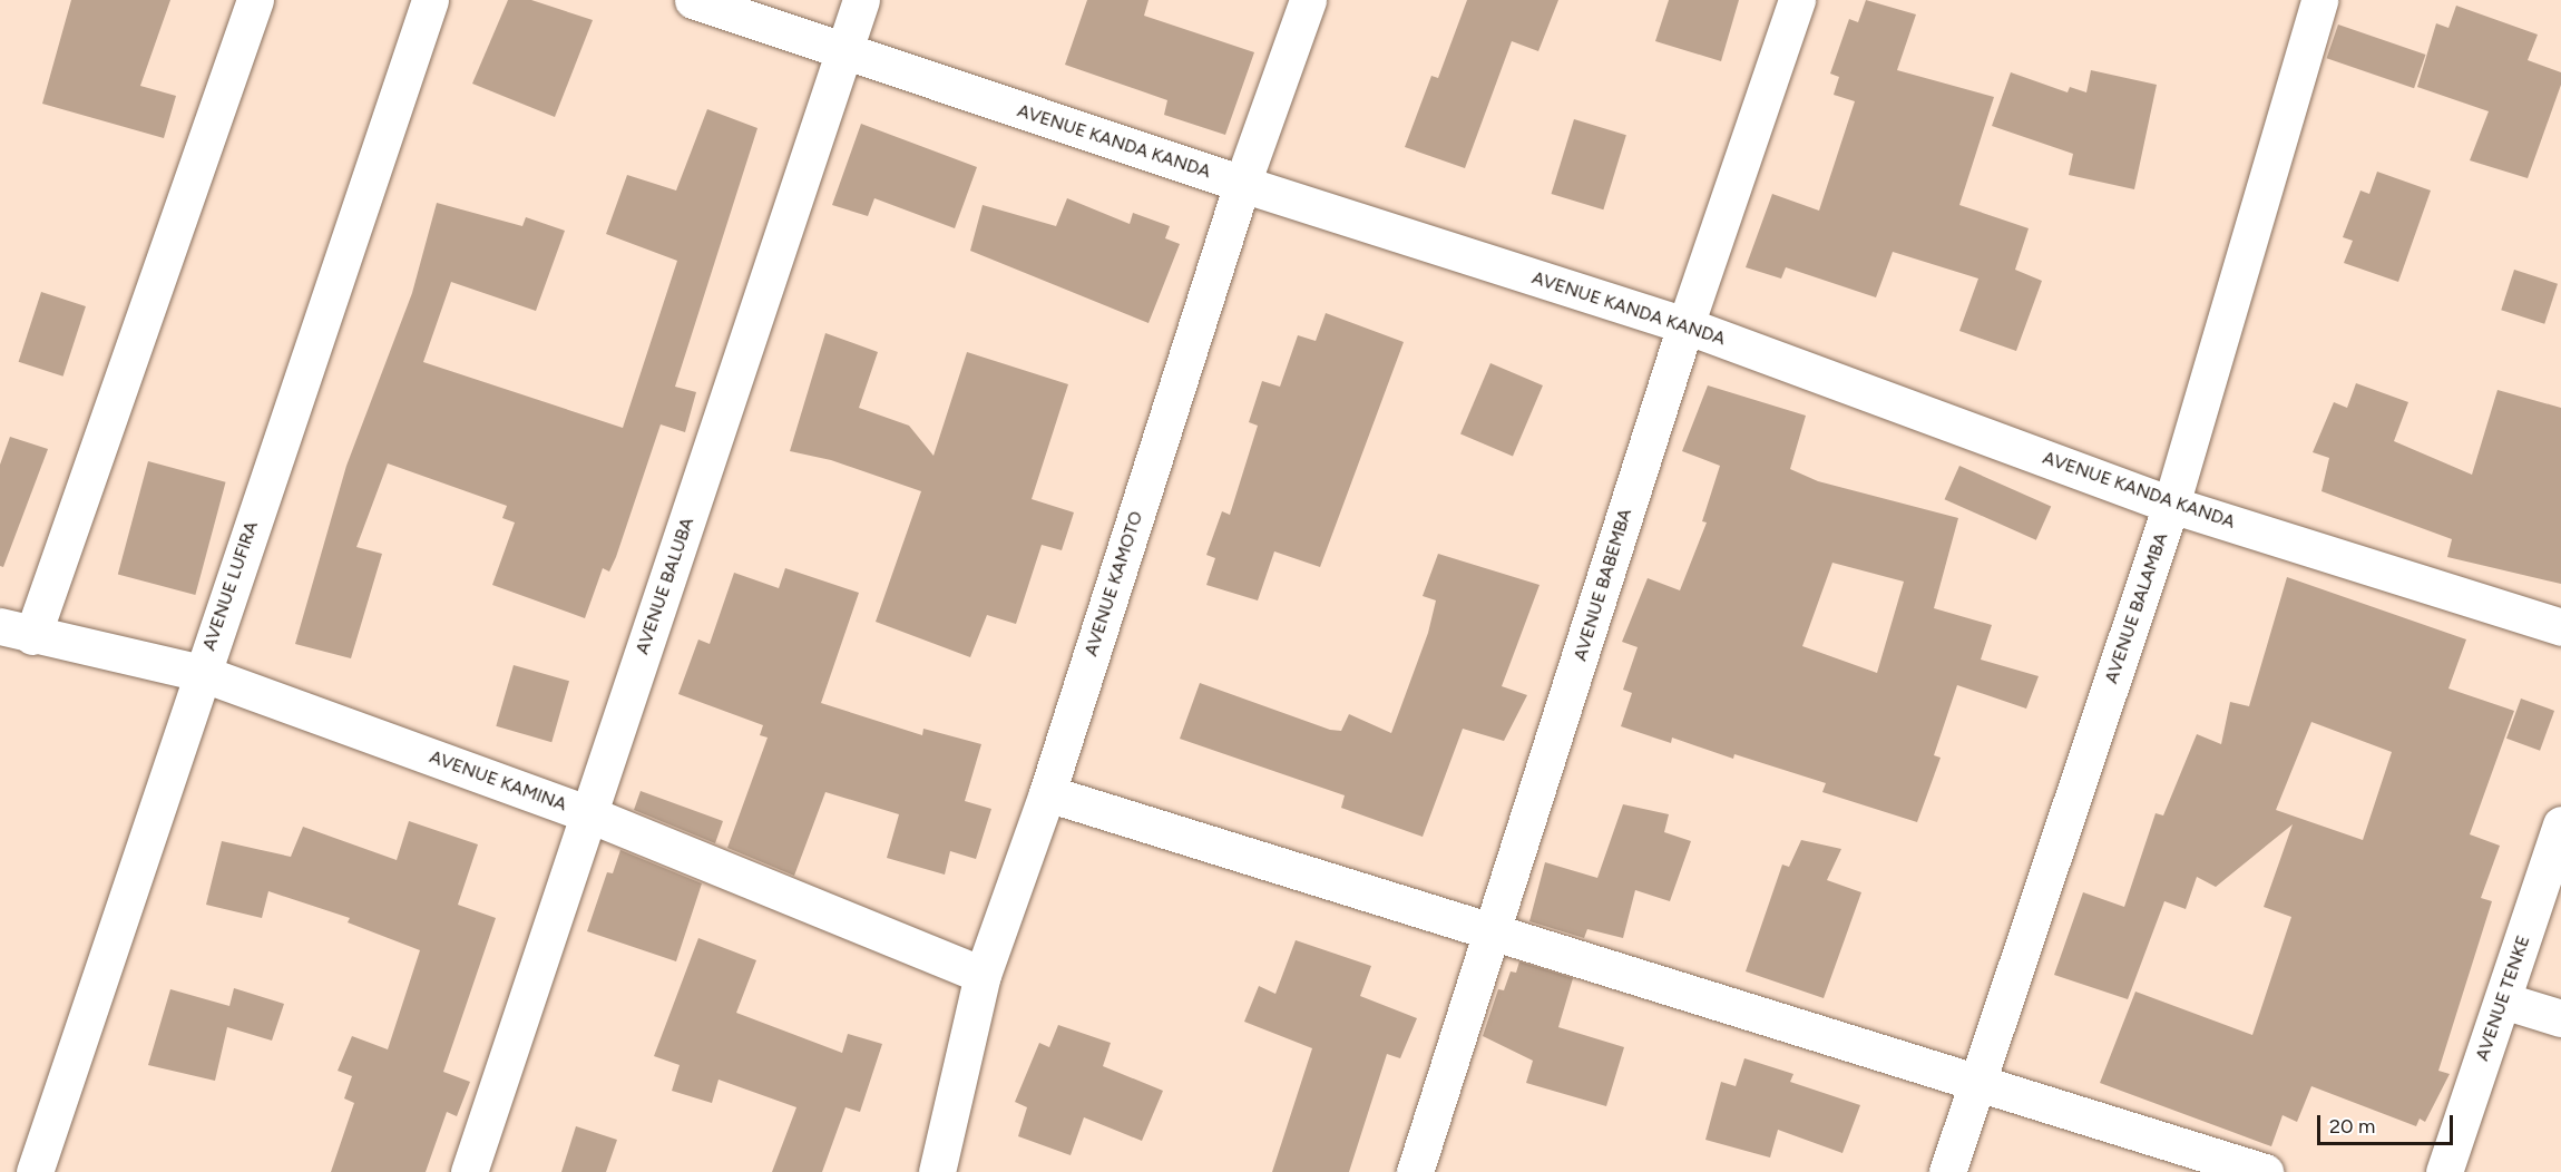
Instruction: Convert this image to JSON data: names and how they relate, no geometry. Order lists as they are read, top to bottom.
{
  "streets": {
    "street": [
      "AVENUE KANDA KANDA",
      "AVENUE KAMOTO",
      "AVENUE BABEMBA",
      "AVENUE LUFIRA",
      "AVENUE BALUBA",
      "AVENUE BALAMBA",
      "AVENUE KAMINA",
      "AVENUE TENKE"
    ]
  },
  "crossings": [
    ["AVENUE KANDA KANDA", "AVENUE KAMOTO"],
    ["AVENUE KANDA KANDA", "AVENUE BABEMBA"],
    ["AVENUE KANDA KANDA", "AVENUE BALUBA"],
    ["AVENUE KANDA KANDA", "AVENUE BALAMBA"],
    ["AVENUE KAMOTO", "AVENUE KAMINA"],
    ["AVENUE LUFIRA", "AVENUE KAMINA"],
    ["AVENUE BALUBA", "AVENUE KAMINA"]
  ],
  "scale_bar": "20 m"
}
